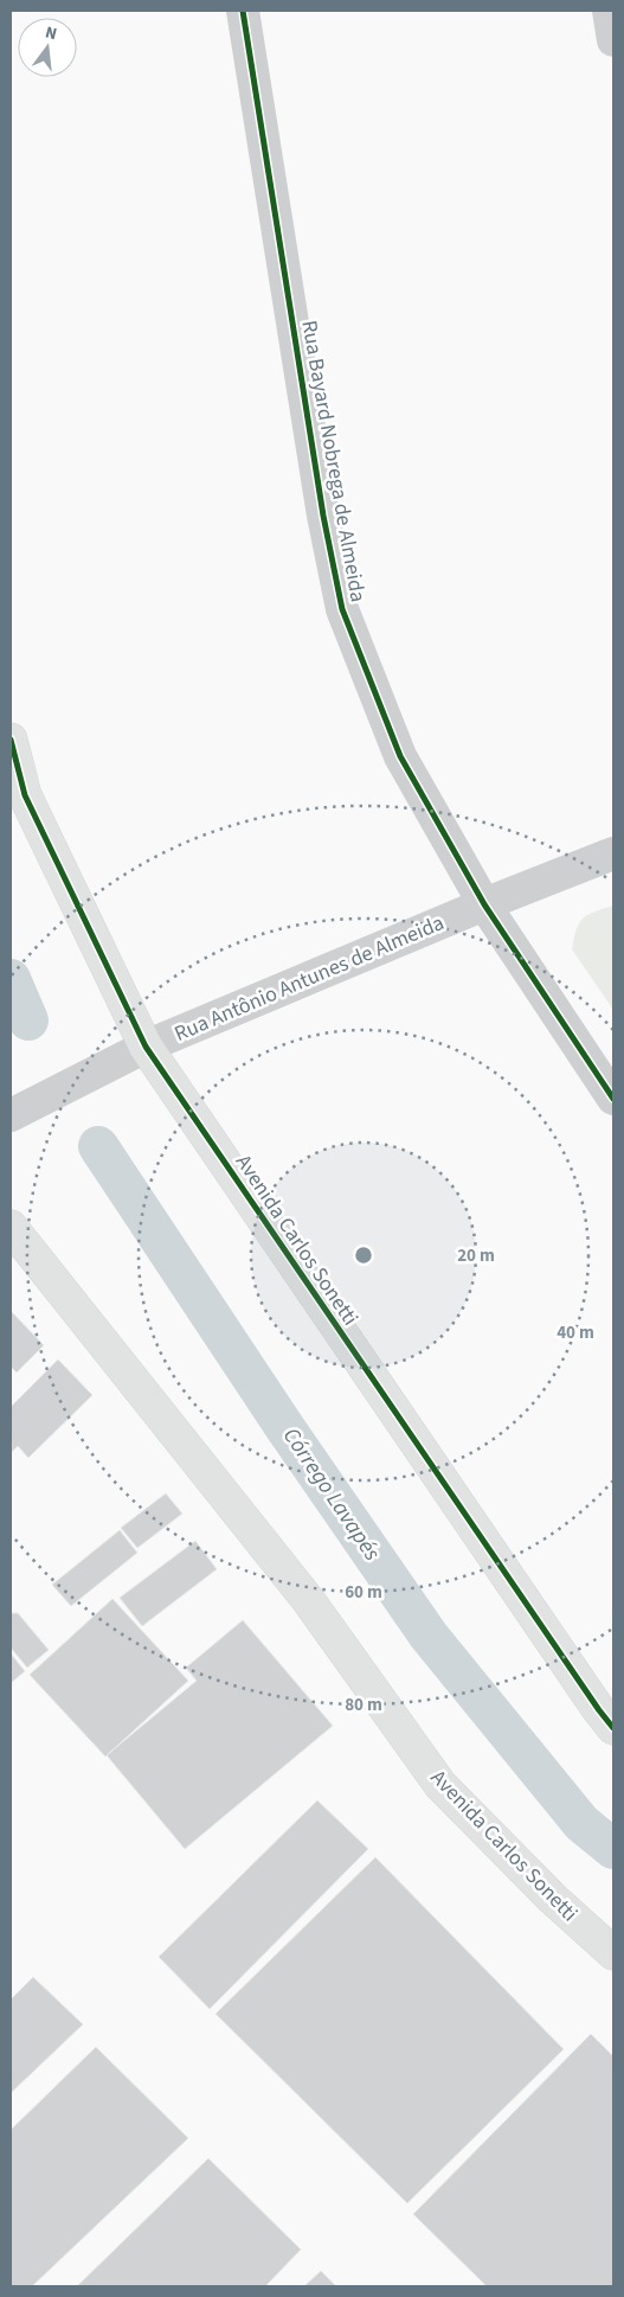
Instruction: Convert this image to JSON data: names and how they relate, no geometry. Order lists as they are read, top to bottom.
{
  "streets": {
    "street": ["Rua Bayard Nobrega de Almeida", "Rua Antônio Antunes de Almeida", "Avenida Carlos Sonetti"]
  },
  "crossings": [
    ["Rua Bayard Nobrega de Almeida", "Rua Antônio Antunes de Almeida"],
    ["Rua Antônio Antunes de Almeida", "Avenida Carlos Sonetti"]
  ],
  "water": ["Córrego Lavapés"],
  "north": "top",
  "rings": [
    "20 m",
    "40 m",
    "60 m",
    "80 m"
  ]
}
